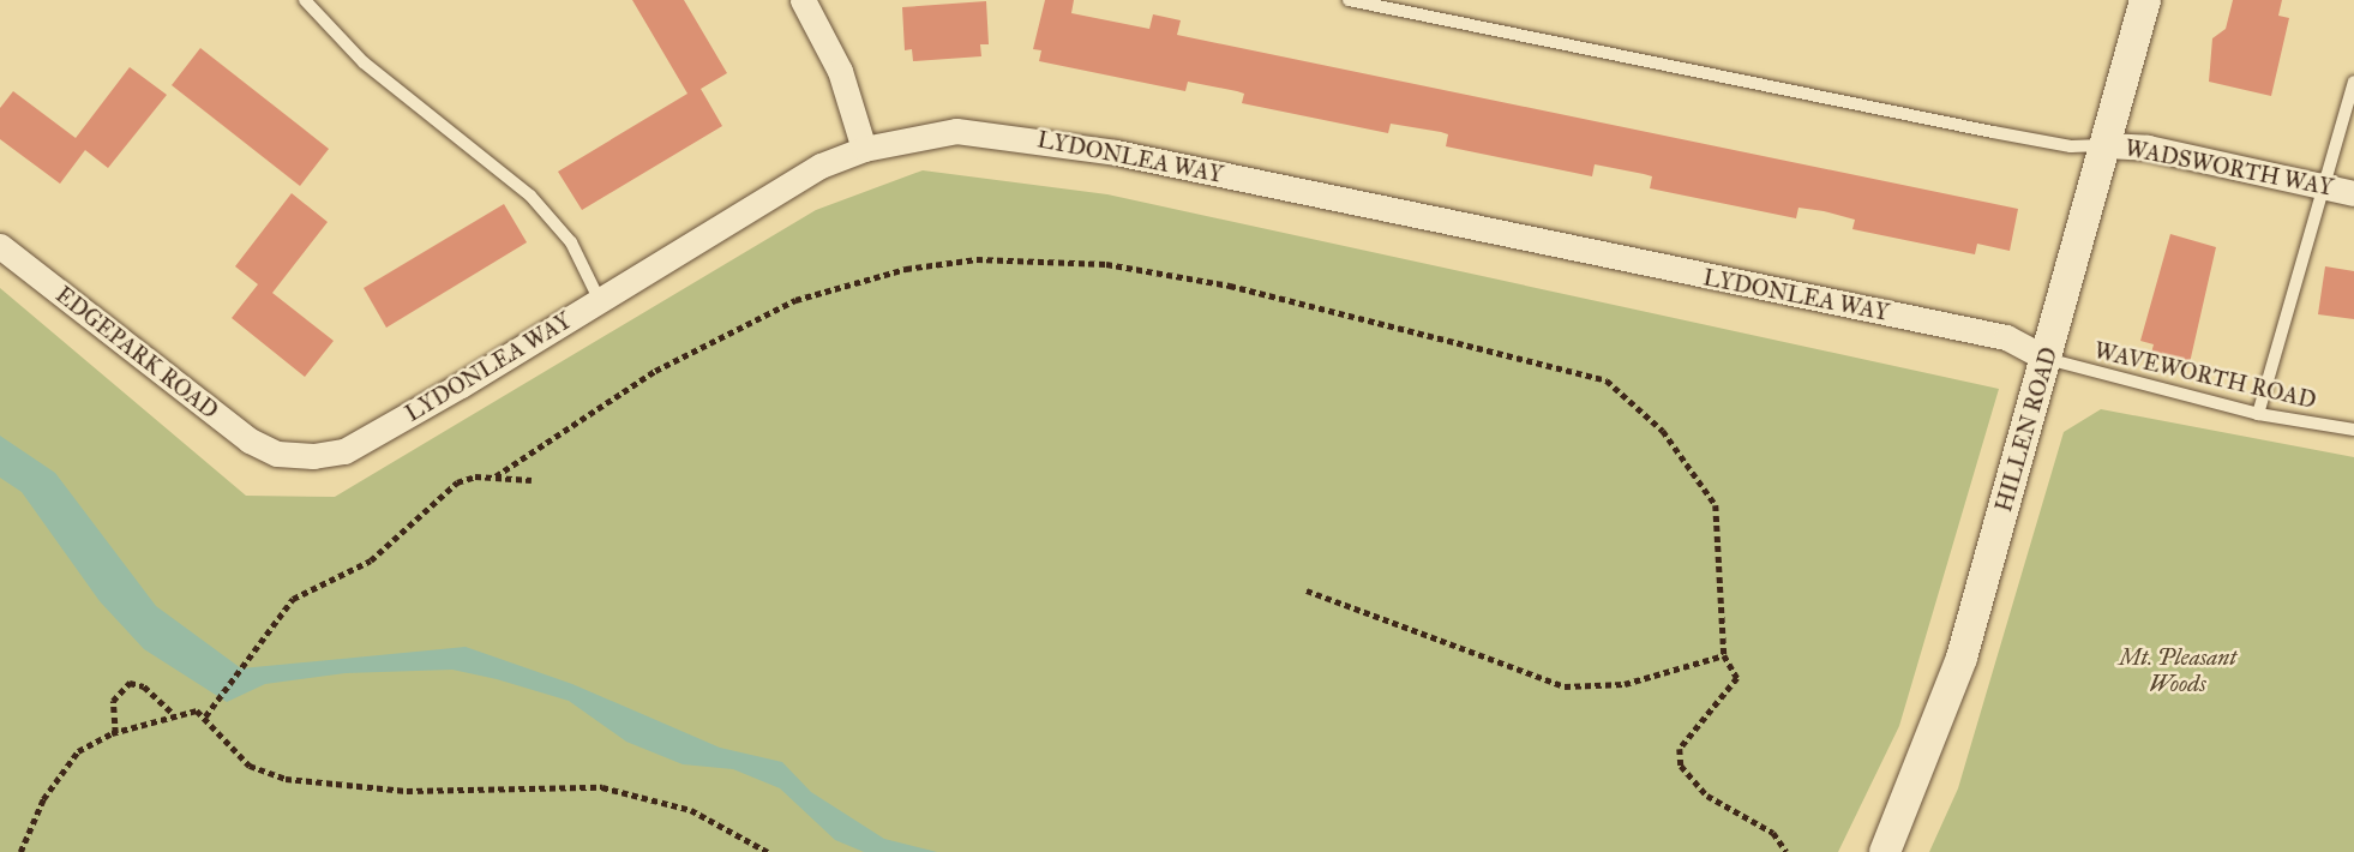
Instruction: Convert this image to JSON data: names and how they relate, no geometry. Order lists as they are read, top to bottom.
{
  "streets": {
    "street": [
      "LYDONLEA WAY",
      "WADSWORTH WAY",
      "EDGEPARK ROAD",
      "HILLEN ROAD"
    ],
    "lane": ["WAVEWORTH ROAD"]
  },
  "crossings": [
    ["LYDONLEA WAY", "EDGEPARK ROAD"],
    ["LYDONLEA WAY", "WAVEWORTH ROAD"],
    ["LYDONLEA WAY", "HILLEN ROAD"],
    ["WADSWORTH WAY", "HILLEN ROAD"],
    ["WAVEWORTH ROAD", "HILLEN ROAD"]
  ],
  "parks": ["Mt. Pleasant Woods"]
}
